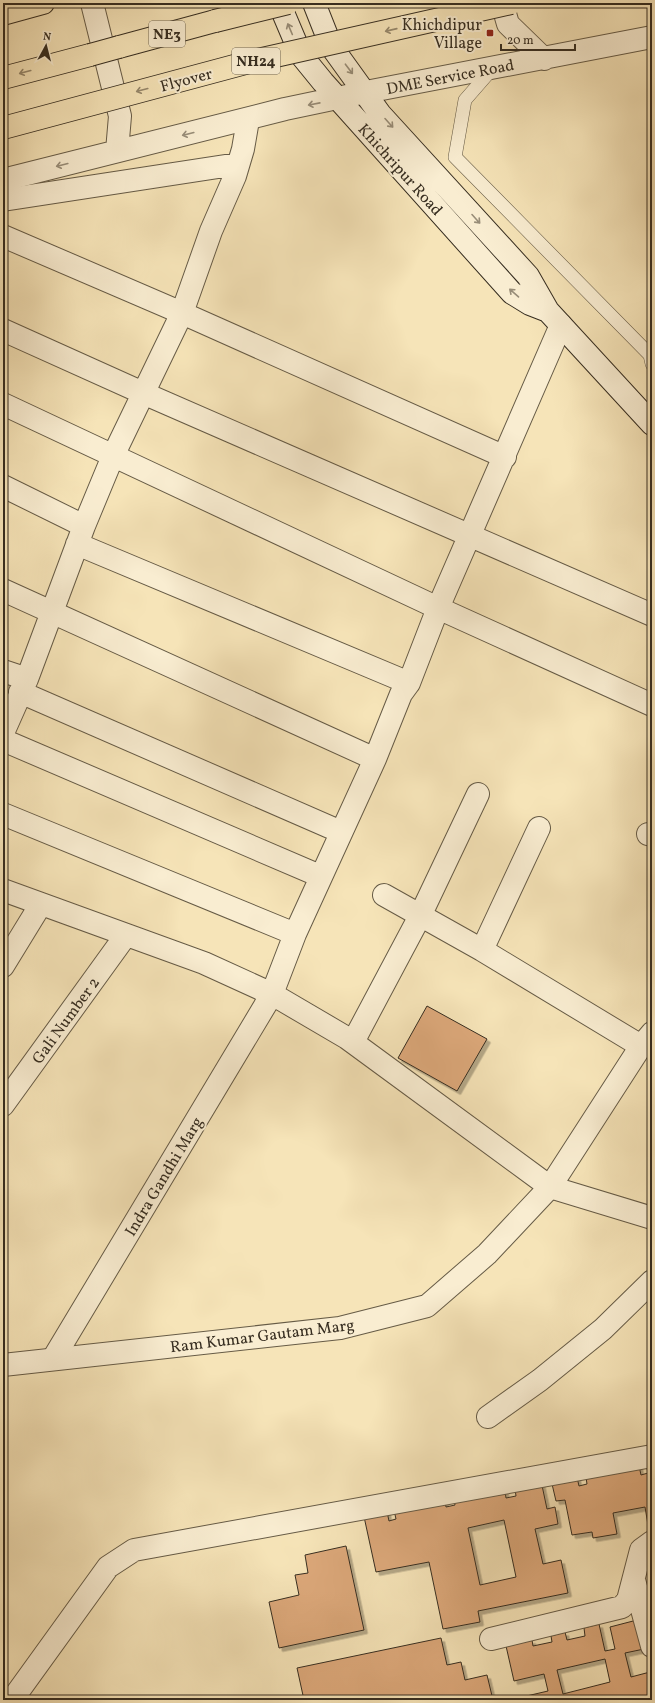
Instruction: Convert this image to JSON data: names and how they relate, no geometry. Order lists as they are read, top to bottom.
{
  "streets": {
    "highway": ["NE3", "NH24", "Flyover"],
    "street": [
      "DME Service Road",
      "Khichripur Road",
      "Gali Number 2",
      "Indra Gandhi Marg",
      "Ram Kumar Gautam Marg"
    ]
  },
  "crossings": [
    ["DME Service Road", "Khichripur Road"],
    ["Khichripur Road", "Indra Gandhi Marg"],
    ["Indra Gandhi Marg", "Ram Kumar Gautam Marg"]
  ],
  "places": {
    "transit": ["Khichdipur Village"]
  },
  "scale_bar": "20 m",
  "north": "top"
}
